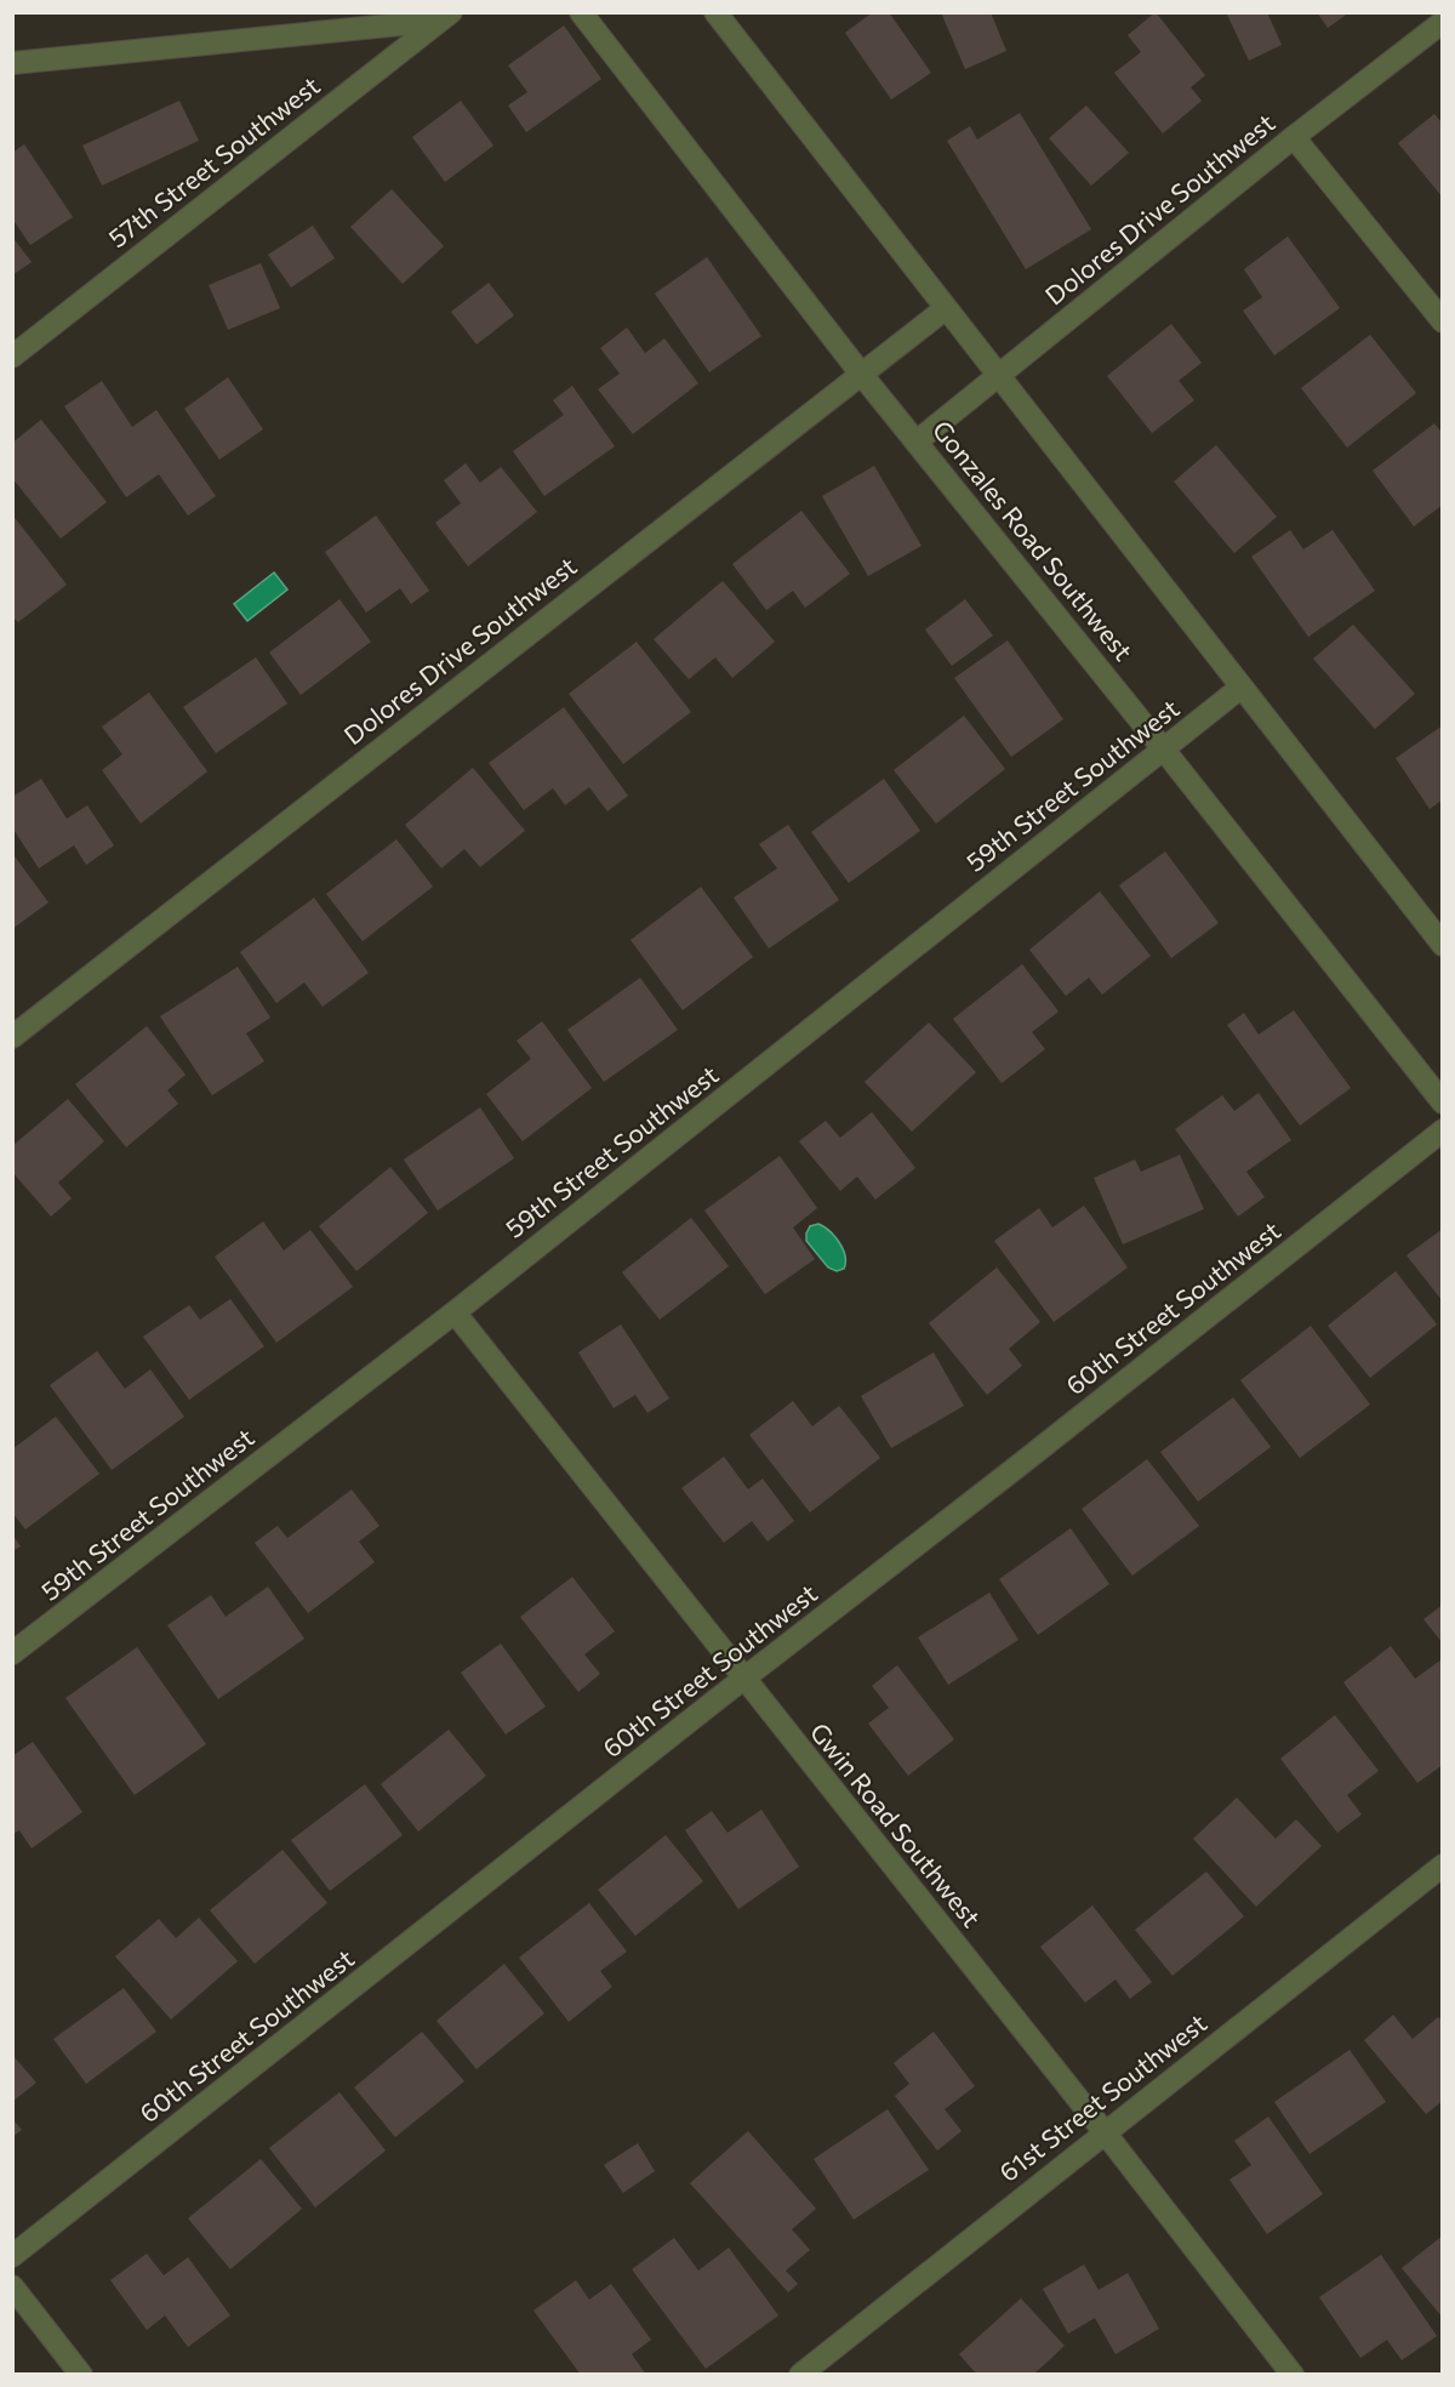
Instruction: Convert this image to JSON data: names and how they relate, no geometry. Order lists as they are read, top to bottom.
{
  "streets": {
    "street": [
      "57th Street Southwest",
      "Dolores Drive Southwest",
      "Gonzales Road Southwest",
      "59th Street Southwest",
      "60th Street Southwest",
      "Gwin Road Southwest",
      "61st Street Southwest"
    ]
  },
  "crossings": [
    ["Dolores Drive Southwest", "Gonzales Road Southwest"],
    ["Gonzales Road Southwest", "59th Street Southwest"],
    ["59th Street Southwest", "Gwin Road Southwest"],
    ["60th Street Southwest", "Gwin Road Southwest"],
    ["Gwin Road Southwest", "61st Street Southwest"]
  ]
}
